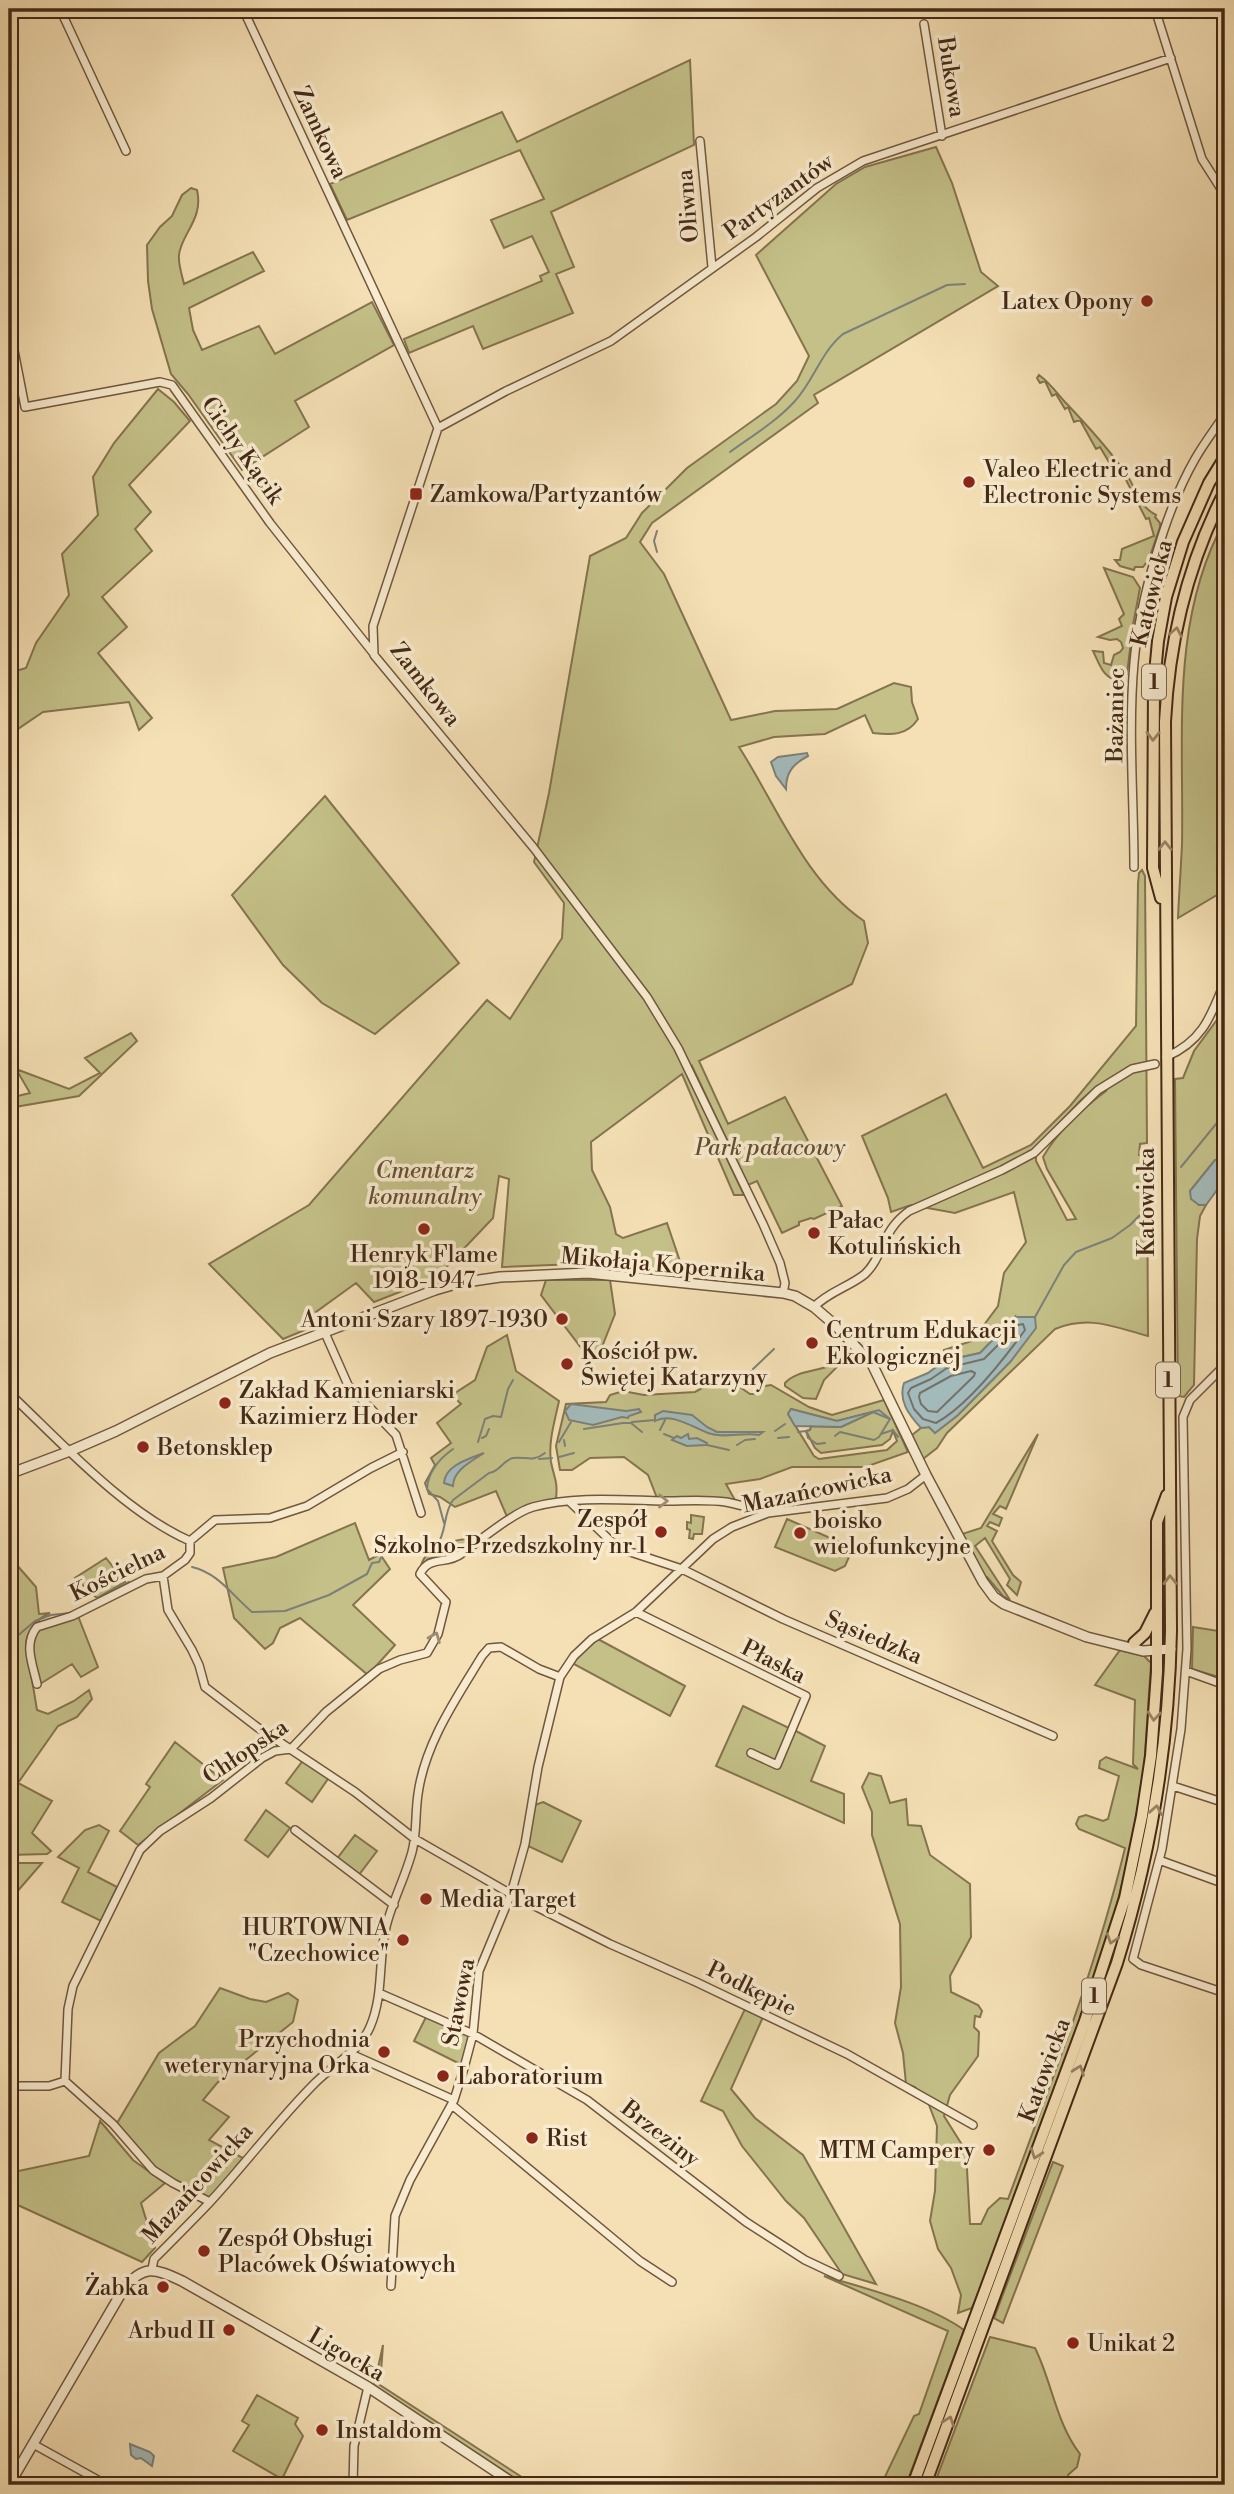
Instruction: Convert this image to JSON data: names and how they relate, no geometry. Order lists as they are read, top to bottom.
{
  "streets": {
    "main road": ["Katowicka", "1"],
    "street": [
      "Bukowa",
      "Zamkowa",
      "Partyzantów",
      "Oliwna",
      "Cichy Kącik",
      "Bażaniec",
      "Mikołaja Kopernika",
      "Mazańcowicka",
      "Kościelna",
      "Sąsiedzka",
      "Płaska",
      "Chłopska",
      "Podkępie",
      "Stawowa",
      "Brzeziny",
      "Ligocka"
    ]
  },
  "crossings": [
    ["Bukowa", "Partyzantów"],
    ["Zamkowa", "Partyzantów"],
    ["Zamkowa", "Cichy Kącik"],
    ["Zamkowa", "Mikołaja Kopernika"],
    ["Partyzantów", "Oliwna"],
    ["Katowicka", "Mazańcowicka"],
    ["Mikołaja Kopernika", "Mazańcowicka"],
    ["Mazańcowicka", "Sąsiedzka"],
    ["Mazańcowicka", "Płaska"],
    ["Mazańcowicka", "Chłopska"],
    ["Mazańcowicka", "Podkępie"],
    ["Mazańcowicka", "Stawowa"],
    ["Mazańcowicka", "Brzeziny"],
    ["Mazańcowicka", "Ligocka"],
    ["Kościelna", "Podkępie"],
    ["Chłopska", "Podkępie"],
    ["Podkępie", "Stawowa"],
    ["Stawowa", "Brzeziny"]
  ],
  "one_way": ["Chłopska"],
  "parks": ["Park pałacowy", "Cmentarz komunalny"],
  "places": {
    "other": [
      "Latex Opony",
      "Valeo Electric and Electronic Systems",
      "Henryk Flame 1918-1947",
      "Pałac Kotulińskich",
      "Antoni Szary 1897-1930",
      "Centrum Edukacji Ekologicznej",
      "Kościół pw. Świętej Katarzyny",
      "Zakład Kamieniarski Kazimierz Hoder",
      "Betonsklep",
      "Zespół Szkolno-Przedszkolny nr 1",
      "boisko wielofunkcyjne",
      "Media Target",
      "HURTOWNIA \"Czechowice\"",
      "Przychodnia weterynaryjna Orka",
      "Laboratorium",
      "Rist",
      "MTM Campery",
      "Zespół Obsługi Placówek Oświatowych",
      "Żabka",
      "Arbud II",
      "Unikat 2",
      "Instaldom"
    ],
    "transit": ["Zamkowa/Partyzantów"]
  }
}
